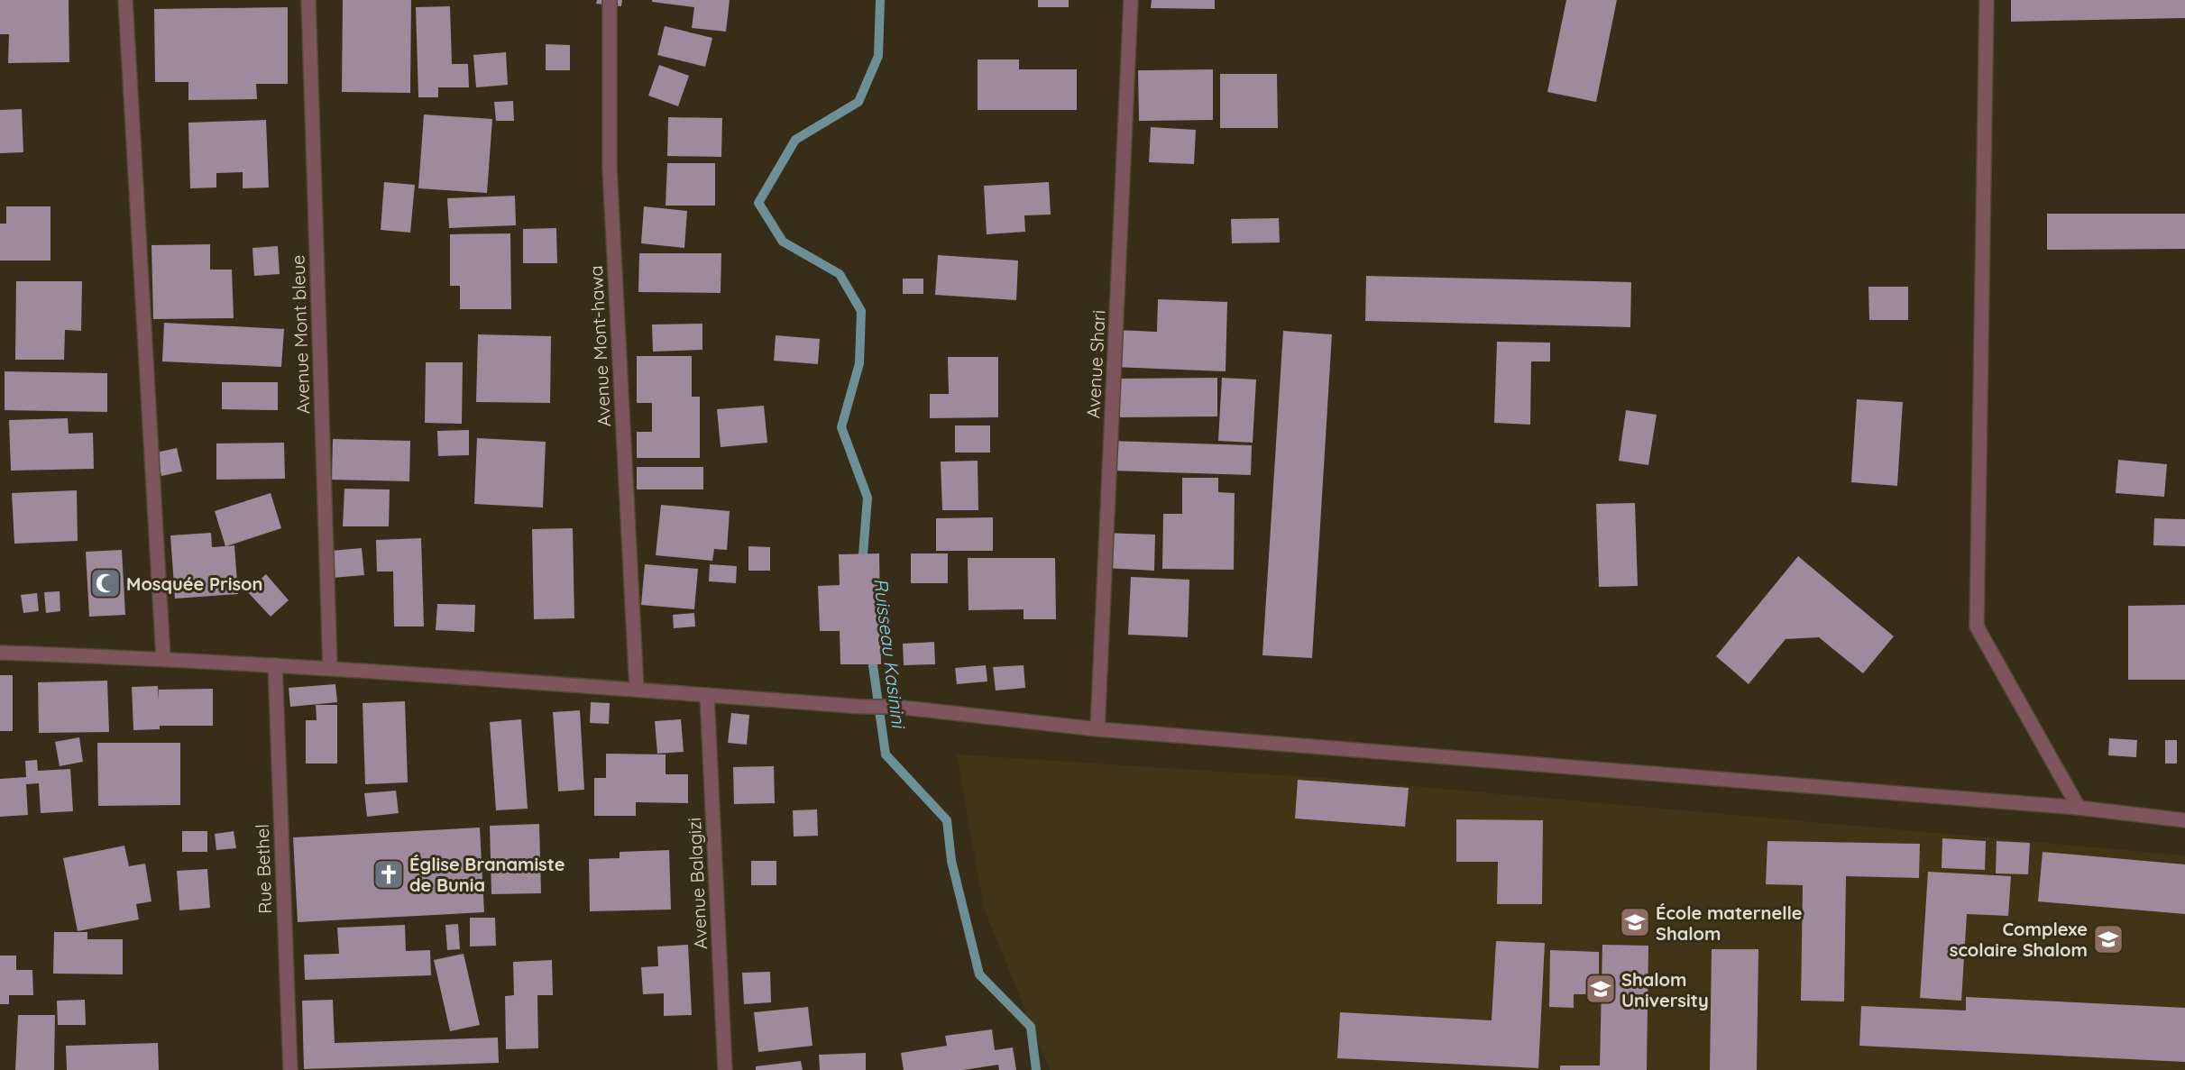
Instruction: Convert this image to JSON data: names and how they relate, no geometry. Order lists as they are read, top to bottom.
{
  "streets": {
    "street": [
      "Avenue Mont bleue",
      "Avenue Mont-hawa",
      "Avenue Shari",
      "Rue Bethel",
      "Avenue Balagizi"
    ]
  },
  "water": ["Ruisseau Kasinini"],
  "places": {
    "mosque": ["Mosquée Prison"],
    "church": ["Église Branamiste de Bunia"],
    "school or university": ["École maternelle Shalom", "Complexe scolaire Shalom", "Shalom University"]
  }
}
